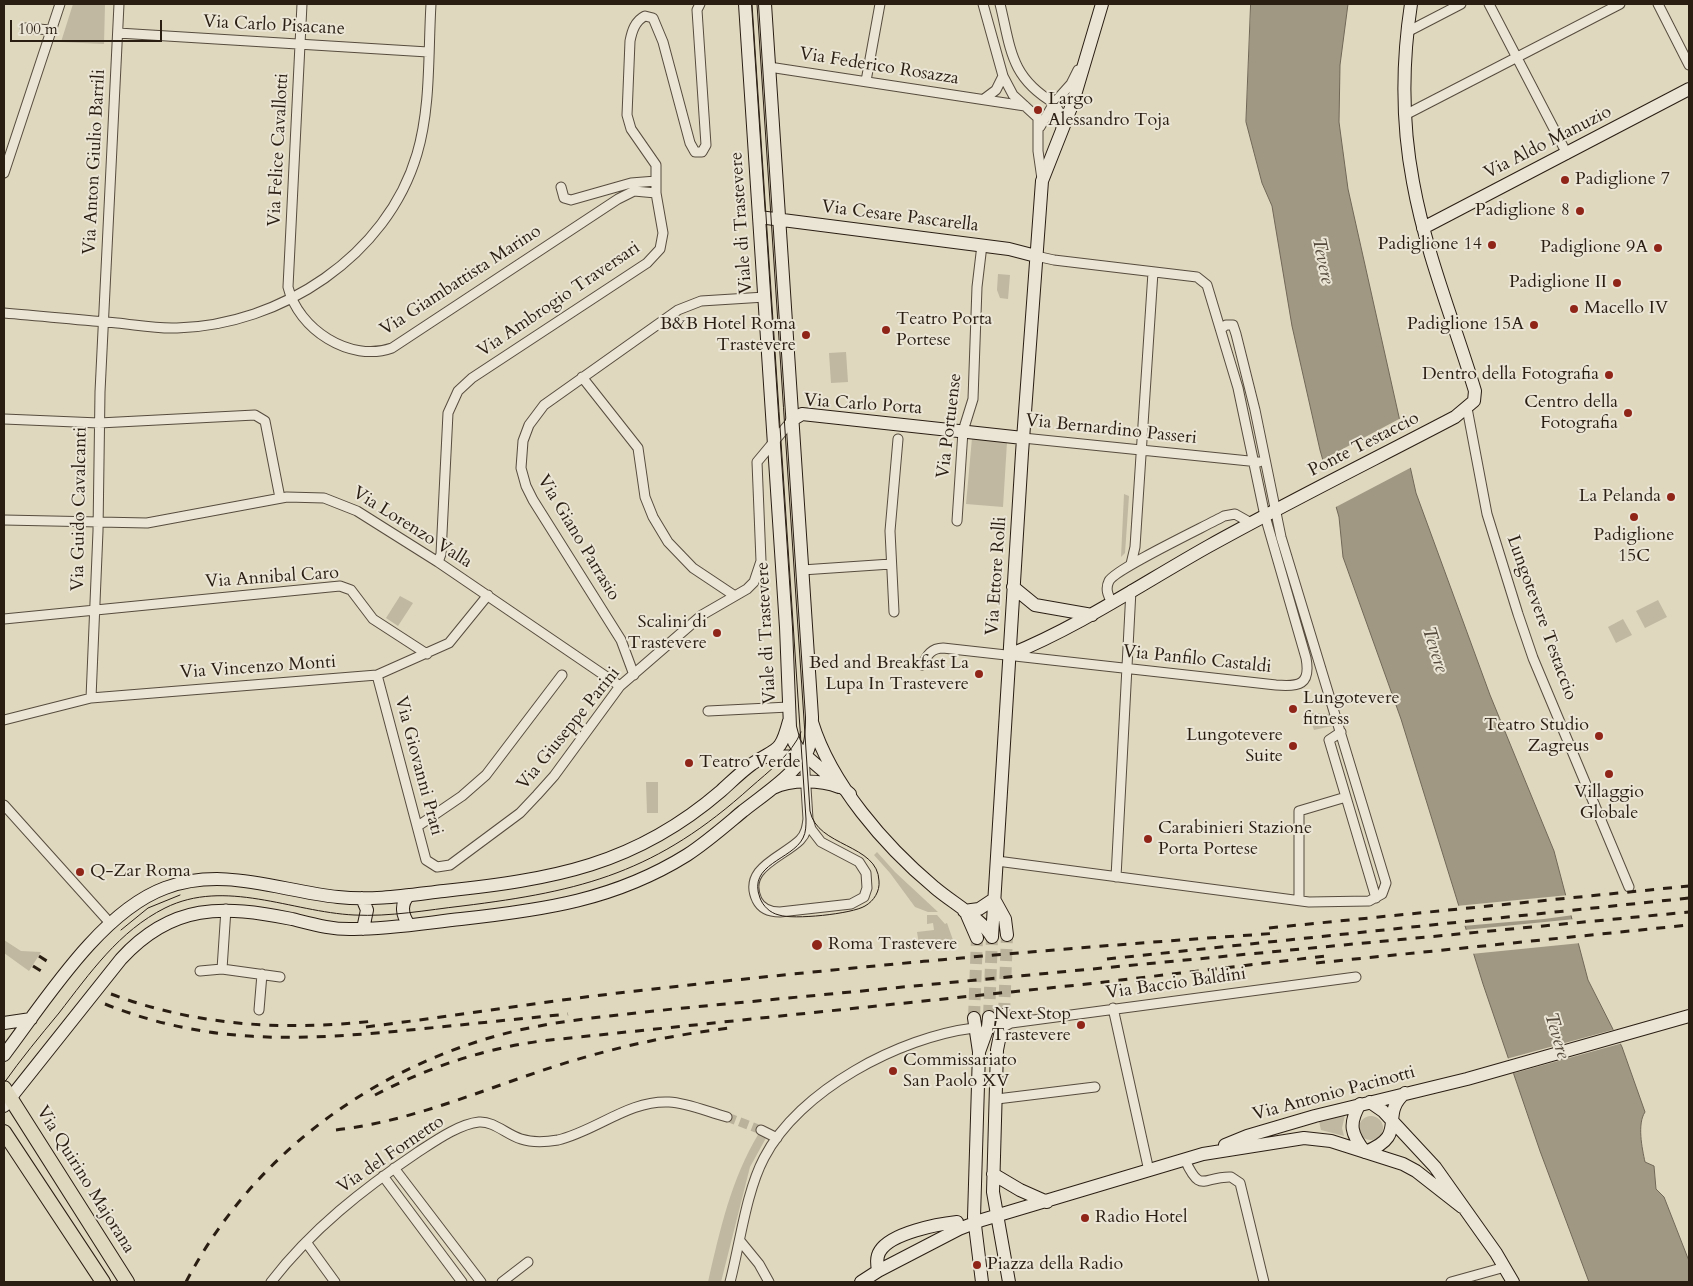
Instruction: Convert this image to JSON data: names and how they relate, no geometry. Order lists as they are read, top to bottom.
{
  "streets": {
    "main road": [
      "Via Aldo Manuzio",
      "Via Cesare Pascarella",
      "Viale di Trastevere",
      "Via Carlo Porta",
      "Via Bernardino Passeri",
      "Ponte Testaccio",
      "Via Ettore Rolli",
      "Via Antonio Pacinotti",
      "Via Quirino Majorana"
    ],
    "street": [
      "Via Carlo Pisacane",
      "Via Federico Rosazza",
      "Via Felice Cavallotti",
      "Via Anton Giulio Barrili",
      "Via Giambattista Marino",
      "Via Ambrogio Traversari",
      "Via Portuense",
      "Via Guido Cavalcanti",
      "Via Lorenzo Valla",
      "Via Giano Parrasio",
      "Via Annibal Caro",
      "Lungotevere Testaccio",
      "Via Panfilo Castaldi",
      "Via Vincenzo Monti",
      "Via Giuseppe Parini",
      "Via Giovanni Prati",
      "Via Baccio Baldini",
      "Via del Fornetto"
    ]
  },
  "crossings": [
    ["Via Carlo Pisacane", "Via Felice Cavallotti"],
    ["Via Carlo Pisacane", "Via Anton Giulio Barrili"],
    ["Via Felice Cavallotti", "Via Giambattista Marino"],
    ["Via Anton Giulio Barrili", "Via Guido Cavalcanti"],
    ["Via Cesare Pascarella", "Viale di Trastevere"],
    ["Via Cesare Pascarella", "Via Portuense"],
    ["Via Cesare Pascarella", "Via Ettore Rolli"],
    ["Viale di Trastevere", "Via Giano Parrasio"],
    ["Viale di Trastevere", "Via Giuseppe Parini"],
    ["Via Giambattista Marino", "Via Ambrogio Traversari"],
    ["Via Ambrogio Traversari", "Via Lorenzo Valla"],
    ["Via Carlo Porta", "Via Portuense"],
    ["Via Carlo Porta", "Via Bernardino Passeri"],
    ["Via Portuense", "Via Bernardino Passeri"],
    ["Via Bernardino Passeri", "Via Ettore Rolli"],
    ["Ponte Testaccio", "Via Ettore Rolli"],
    ["Ponte Testaccio", "Lungotevere Testaccio"],
    ["Ponte Testaccio", "Via Panfilo Castaldi"],
    ["Via Guido Cavalcanti", "Via Lorenzo Valla"],
    ["Via Guido Cavalcanti", "Via Annibal Caro"],
    ["Via Guido Cavalcanti", "Via Vincenzo Monti"],
    ["Via Lorenzo Valla", "Via Vincenzo Monti"],
    ["Via Lorenzo Valla", "Via Giuseppe Parini"],
    ["Via Giano Parrasio", "Via Giuseppe Parini"],
    ["Via Ettore Rolli", "Via Panfilo Castaldi"],
    ["Via Annibal Caro", "Via Vincenzo Monti"],
    ["Via Vincenzo Monti", "Via Giovanni Prati"],
    ["Via Giuseppe Parini", "Via Giovanni Prati"]
  ],
  "water": ["Tevere"],
  "places": [
    "Largo Alessandro Toja",
    "Padiglione 7",
    "Padiglione 8",
    "Padiglione 14",
    "Padiglione 9A",
    "Padiglione II",
    "Macello IV",
    "Padiglione 15A",
    "Teatro Porta Portese",
    "B&B Hotel Roma Trastevere",
    "Dentro della Fotografia",
    "Centro della Fotografia",
    "La Pelanda",
    "Padiglione 15C",
    "Scalini di Trastevere",
    "Bed and Breakfast La Lupa In Trastevere",
    "Lungotevere fitness",
    "Teatro Studio Zagreus",
    "Lungotevere Suite",
    "Teatro Verde",
    "Villaggio Globale",
    "Carabinieri Stazione Porta Portese",
    "Q-Zar Roma",
    "Roma Trastevere",
    "Next Stop Trastevere",
    "Commissariato San Paolo XV",
    "Radio Hotel",
    "Piazza della Radio"
  ],
  "scale_bar": "100 m"
}
